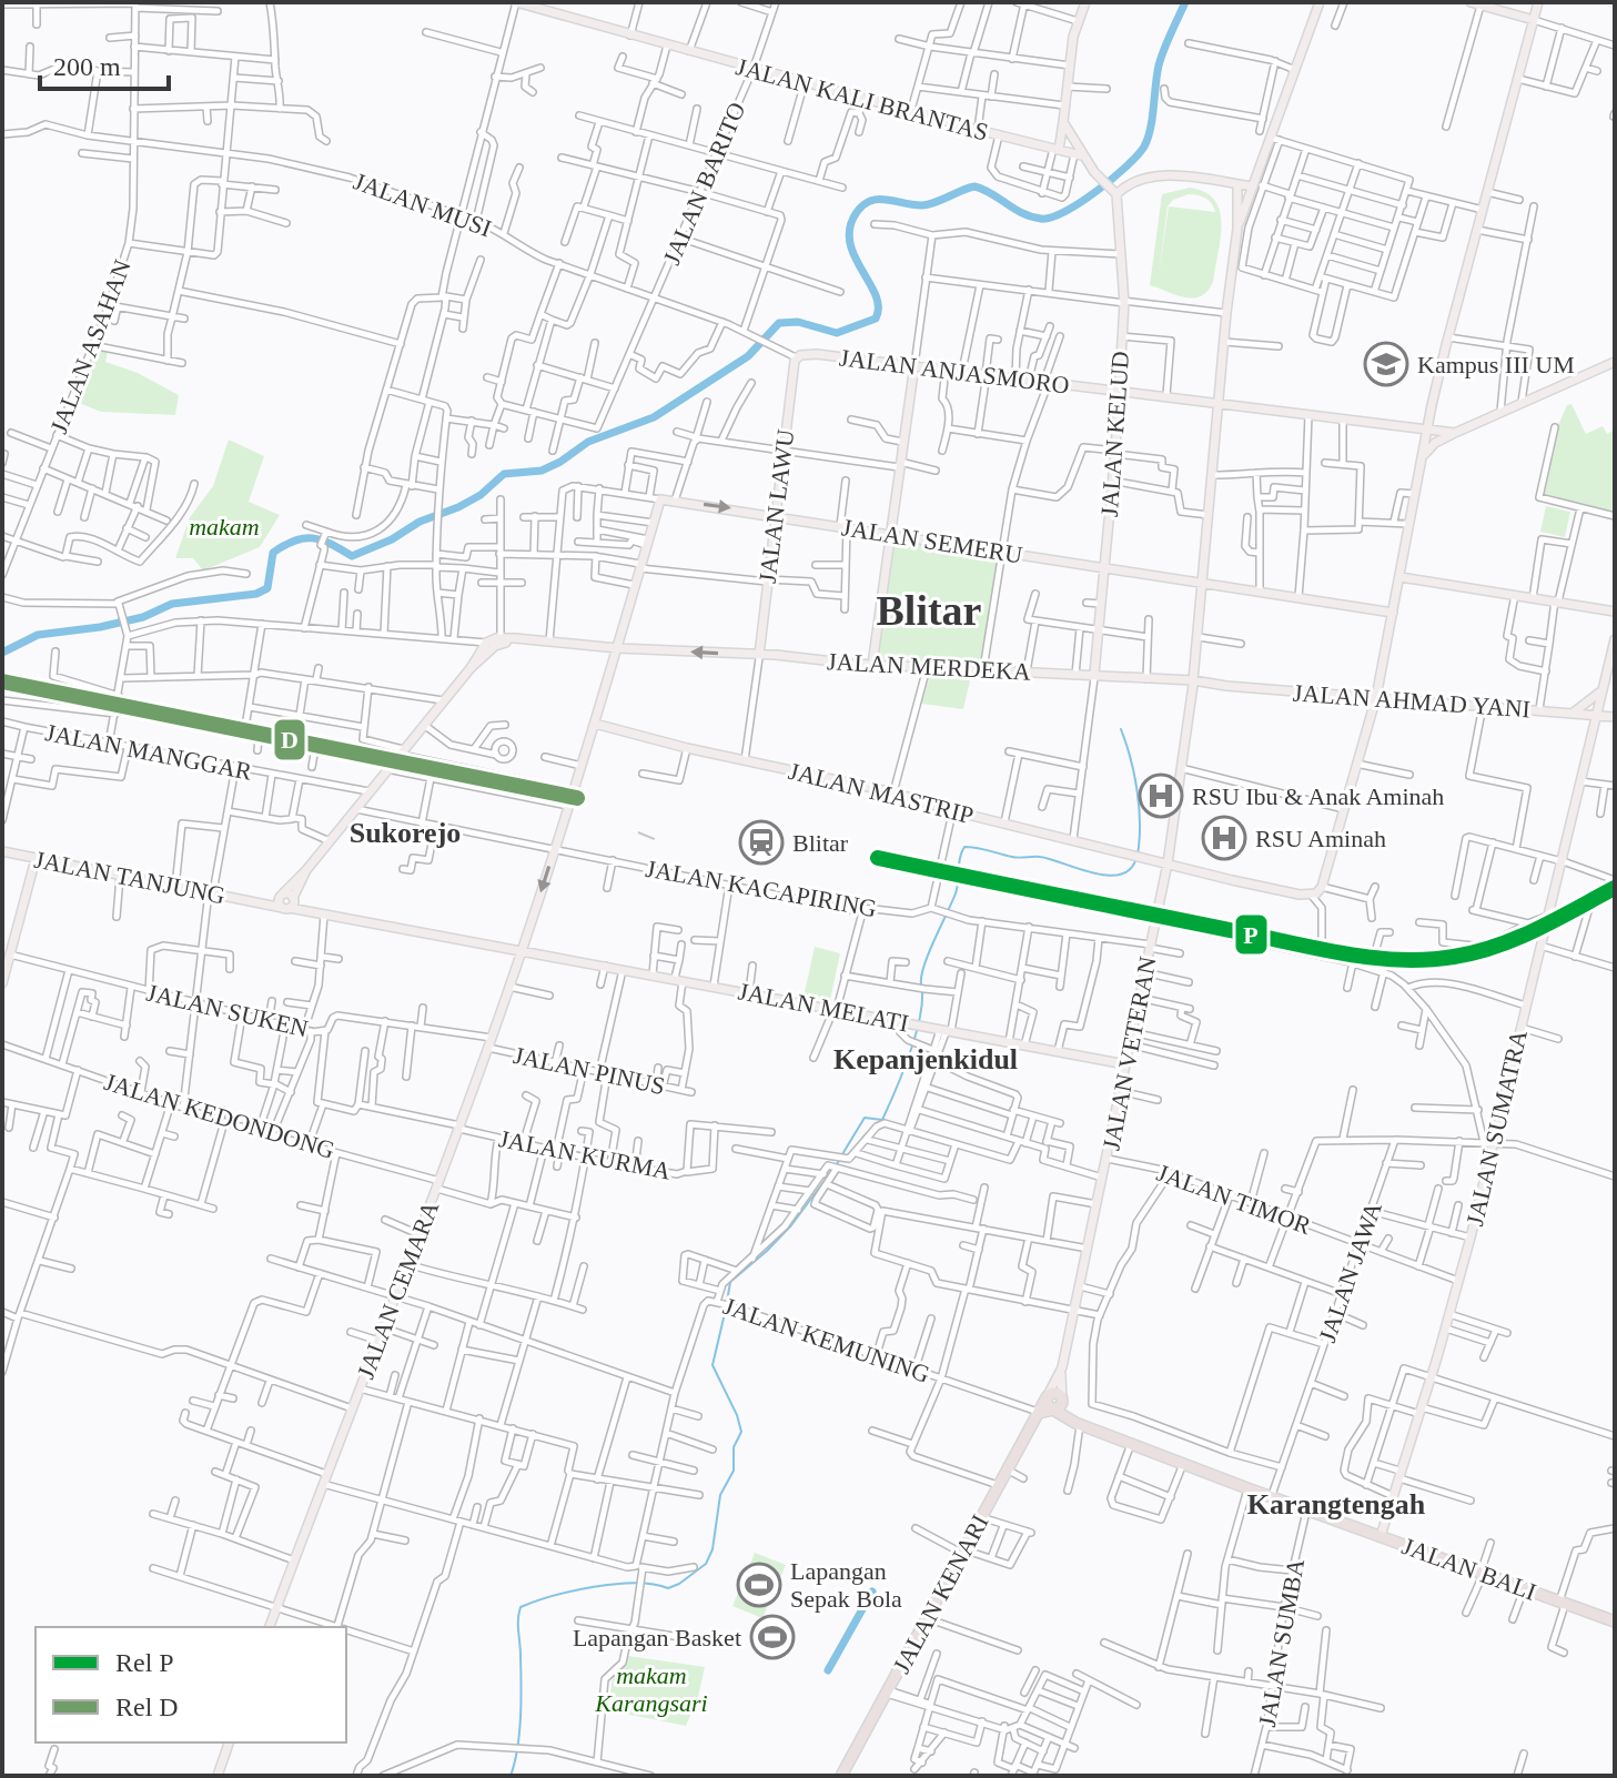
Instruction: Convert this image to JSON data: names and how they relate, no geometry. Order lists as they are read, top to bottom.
{
  "streets": {
    "highway": ["JALAN BALI", "JALAN KENARI"],
    "main road": [
      "JALAN KALI BRANTAS",
      "JALAN ANJASMORO",
      "JALAN KELUD",
      "JALAN LAWU",
      "JALAN SEMERU",
      "JALAN MERDEKA",
      "JALAN AHMAD YANI",
      "JALAN MASTRIP",
      "JALAN TANJUNG",
      "JALAN MELATI",
      "JALAN VETERAN",
      "JALAN SUMATRA",
      "JALAN CEMARA"
    ],
    "street": [
      "JALAN BARITO",
      "JALAN MUSI",
      "JALAN ASAHAN",
      "JALAN MANGGAR",
      "JALAN KACAPIRING",
      "JALAN SUKEN",
      "JALAN PINUS",
      "JALAN KEDONDONG",
      "JALAN KURMA",
      "JALAN TIMOR",
      "JALAN JAWA",
      "JALAN KEMUNING",
      "JALAN SUMBA"
    ]
  },
  "crossings": [
    ["JALAN KALI BRANTAS", "JALAN BARITO"],
    ["JALAN BARITO", "JALAN MUSI"],
    ["JALAN MUSI", "JALAN ASAHAN"],
    ["JALAN MUSI", "JALAN ANJASMORO"],
    ["JALAN MUSI", "JALAN LAWU"],
    ["JALAN ANJASMORO", "JALAN KELUD"],
    ["JALAN ANJASMORO", "JALAN LAWU"],
    ["JALAN ANJASMORO", "JALAN VETERAN"],
    ["JALAN KELUD", "JALAN SEMERU"],
    ["JALAN KELUD", "JALAN MERDEKA"],
    ["JALAN LAWU", "JALAN SEMERU"],
    ["JALAN LAWU", "JALAN MERDEKA"],
    ["JALAN SEMERU", "JALAN VETERAN"],
    ["JALAN SEMERU", "JALAN CEMARA"],
    ["JALAN MERDEKA", "JALAN AHMAD YANI"],
    ["JALAN MERDEKA", "JALAN VETERAN"],
    ["JALAN MERDEKA", "JALAN CEMARA"],
    ["JALAN AHMAD YANI", "JALAN VETERAN"],
    ["JALAN AHMAD YANI", "JALAN SUMATRA"],
    ["JALAN MASTRIP", "JALAN VETERAN"],
    ["JALAN MASTRIP", "JALAN CEMARA"],
    ["JALAN KACAPIRING", "JALAN CEMARA"],
    ["JALAN MELATI", "JALAN VETERAN"],
    ["JALAN MELATI", "JALAN CEMARA"],
    ["JALAN SUKEN", "JALAN CEMARA"],
    ["JALAN VETERAN", "JALAN TIMOR"],
    ["JALAN VETERAN", "JALAN KENARI"],
    ["JALAN PINUS", "JALAN CEMARA"],
    ["JALAN KEDONDONG", "JALAN CEMARA"],
    ["JALAN SUMATRA", "JALAN TIMOR"],
    ["JALAN SUMATRA", "JALAN BALI"],
    ["JALAN KURMA", "JALAN CEMARA"],
    ["JALAN TIMOR", "JALAN JAWA"],
    ["JALAN JAWA", "JALAN BALI"],
    ["JALAN KEMUNING", "JALAN KENARI"],
    ["JALAN BALI", "JALAN SUMBA"]
  ],
  "districts": [
    "Blitar",
    "Sukorejo",
    "Kepanjenkidul",
    "Karangtengah"
  ],
  "parks": ["makam", "makam Karangsari"],
  "places": {
    "school or university": ["Kampus III UM"],
    "hospital": ["RSU Ibu & Anak Aminah", "RSU Aminah"],
    "station": ["Blitar"],
    "sports": ["Lapangan Sepak Bola", "Lapangan Basket"]
  },
  "lines": ["rail line D", "rail line P"],
  "legend": ["Rel P", "Rel D"],
  "scale_bar": "200 m"
}
